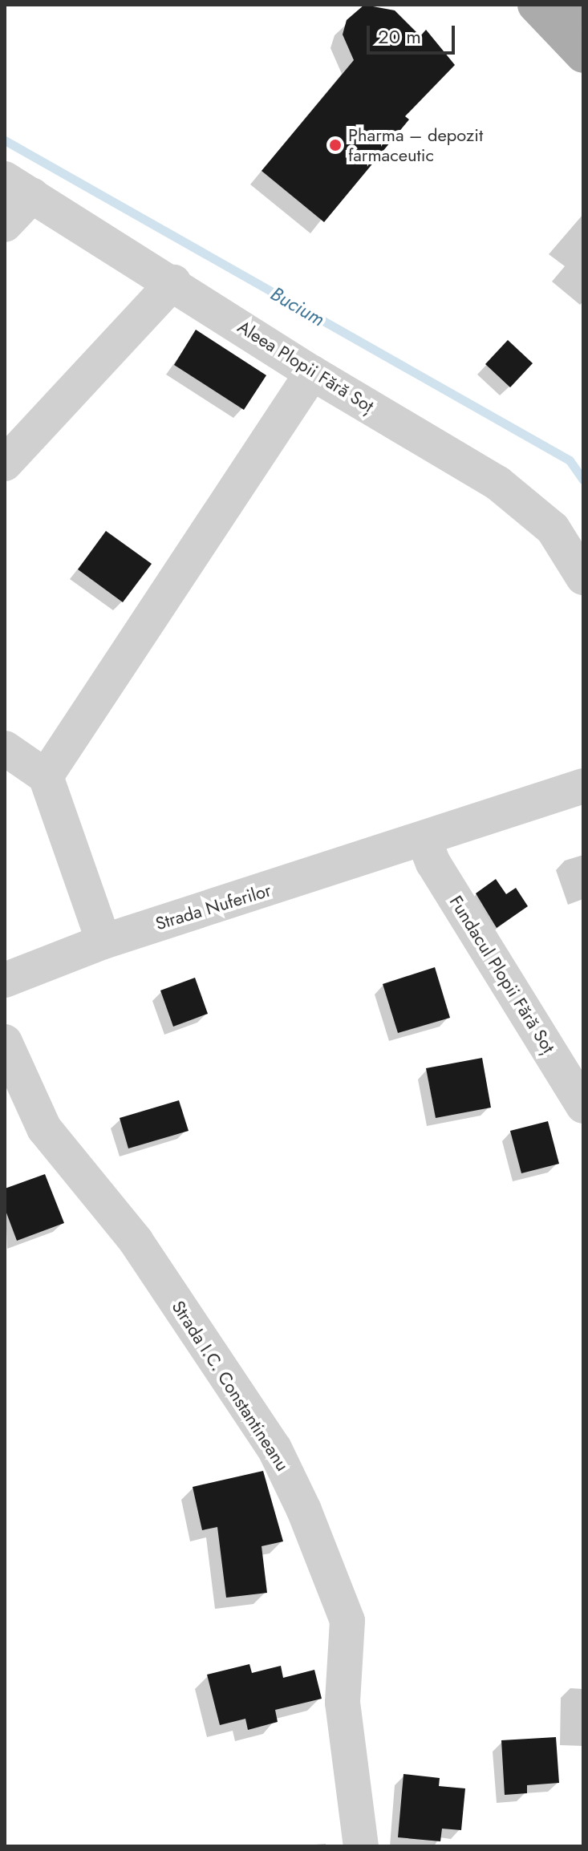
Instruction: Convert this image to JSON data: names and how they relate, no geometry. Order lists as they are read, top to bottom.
{
  "streets": {
    "street": [
      "Aleea Plopii Fără Soț",
      "Strada Nuferilor",
      "Fundacul Plopii Fără Soț",
      "Strada I.C. Constantineanu"
    ]
  },
  "crossings": [
    ["Strada Nuferilor", "Fundacul Plopii Fără Soț"]
  ],
  "water": ["Bucium"],
  "places": ["Pharma – depozit farmaceutic"],
  "scale_bar": "20 m"
}
